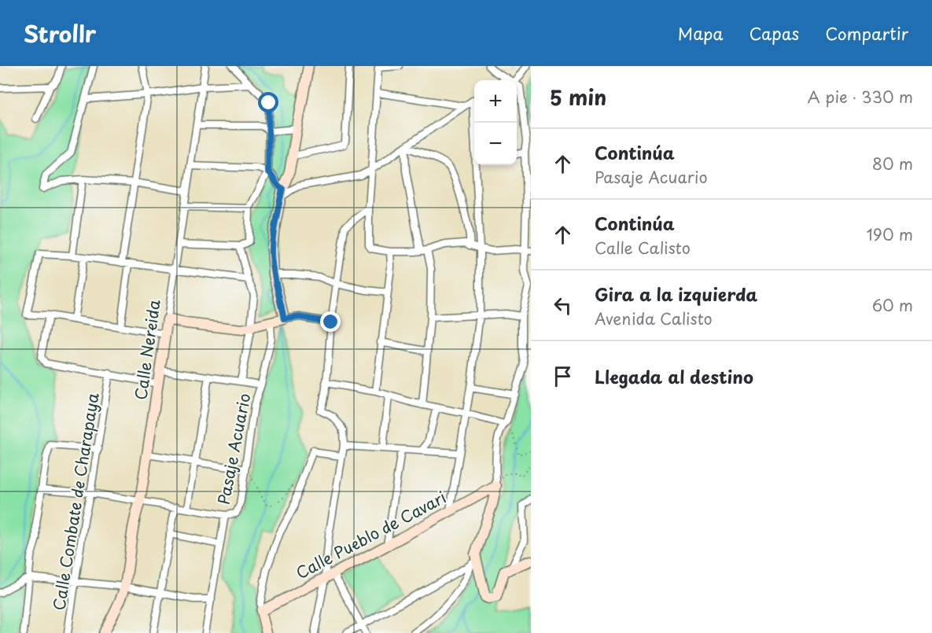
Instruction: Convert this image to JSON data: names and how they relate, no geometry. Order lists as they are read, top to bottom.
{
  "streets": {
    "street": [
      "Calle Nereida",
      "Pasaje Acuario",
      "Calle Combate de Charapaya",
      "Calle Pueblo de Cavari"
    ]
  },
  "crossings": [
    ["Calle Nereida", "Pasaje Acuario"],
    ["Pasaje Acuario", "Calle Combate de Charapaya"]
  ],
  "page": {
    "header": "Strollr",
    "nav": ["Mapa", "Capas", "Compartir"],
    "heading": ["5 min", "A pie · 330 m"],
    "map_buttons": ["+", "−"],
    "list": [
      ["Continúa", "Pasaje Acuario", "80 m"],
      ["Continúa", "Calle Calisto", "190 m"],
      ["Gira a la izquierda", "Avenida Calisto", "60 m"],
      "Llegada al destino"
    ]
  }
}
